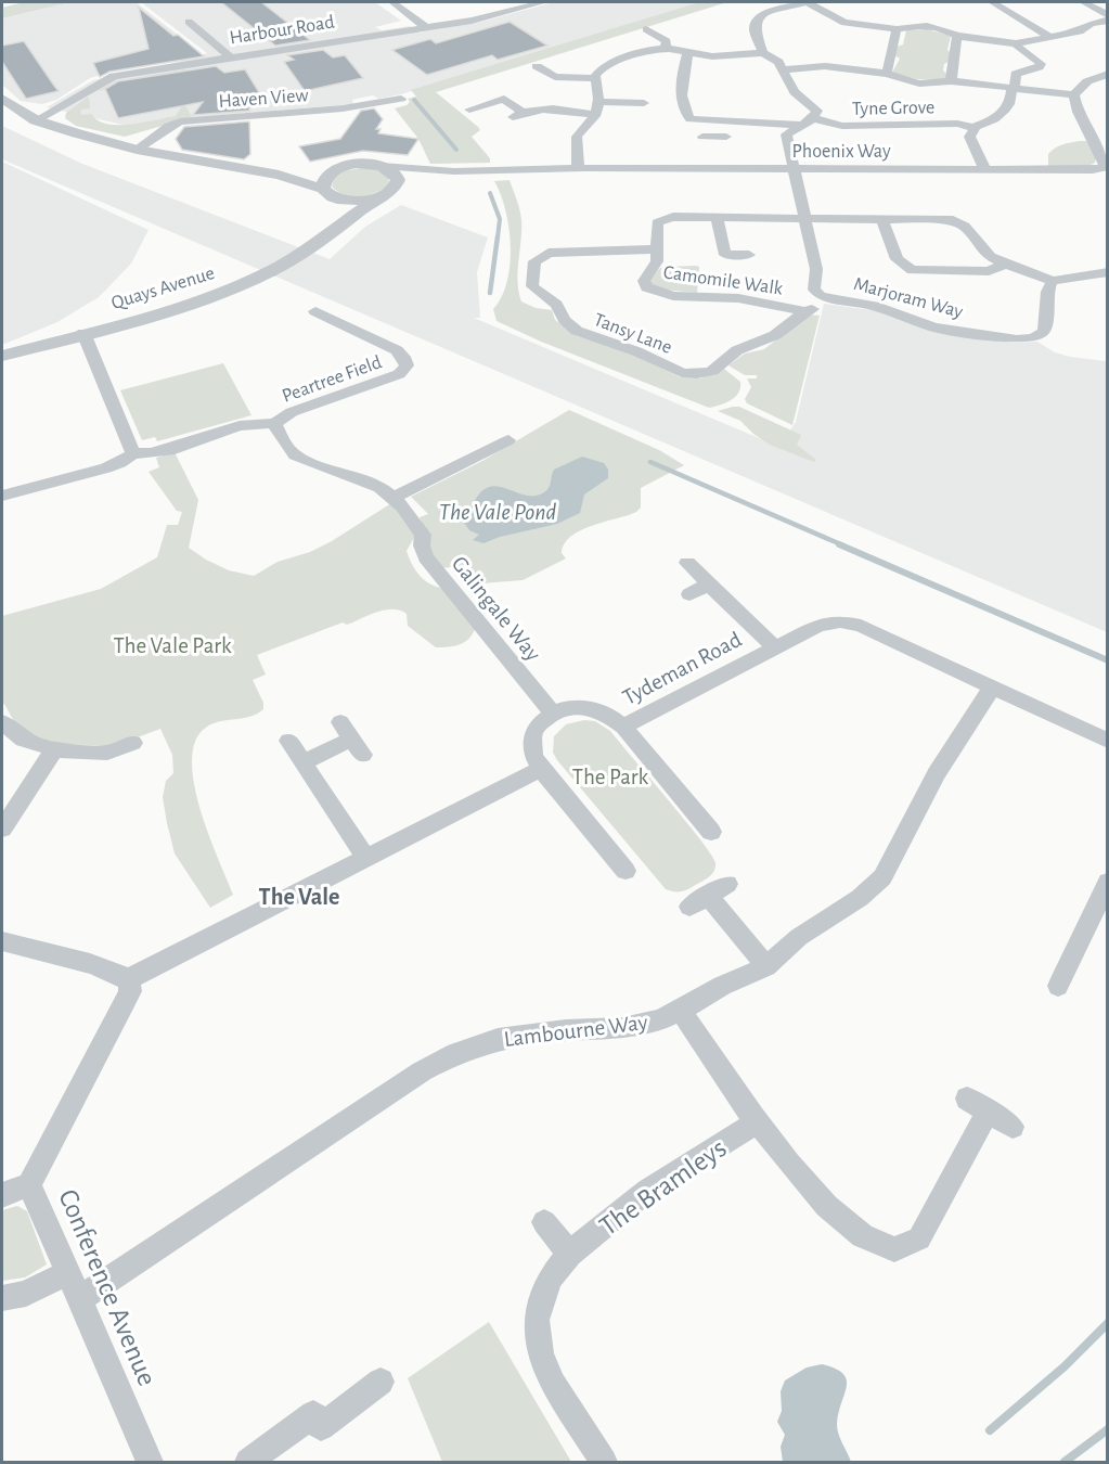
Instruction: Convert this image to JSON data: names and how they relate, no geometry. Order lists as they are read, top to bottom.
{
  "streets": {
    "street": [
      "Harbour Road",
      "Haven View",
      "Tyne Grove",
      "Phoenix Way",
      "Camomile Walk",
      "Quays Avenue",
      "Marjoram Way",
      "Tansy Lane",
      "Peartree Field",
      "Galingale Way",
      "Tydeman Road",
      "Lambourne Way",
      "The Bramleys",
      "Conference Avenue"
    ]
  },
  "crossings": [
    ["Phoenix Way", "Quays Avenue"],
    ["Phoenix Way", "Marjoram Way"],
    ["Camomile Walk", "Marjoram Way"],
    ["Camomile Walk", "Tansy Lane"],
    ["Marjoram Way", "Tansy Lane"],
    ["Peartree Field", "Galingale Way"],
    ["Galingale Way", "Tydeman Road"],
    ["Tydeman Road", "Lambourne Way"],
    ["Lambourne Way", "Conference Avenue"]
  ],
  "districts": ["The Vale"],
  "water": ["The Vale Pond"],
  "parks": ["The Vale Park", "The Park"]
}
